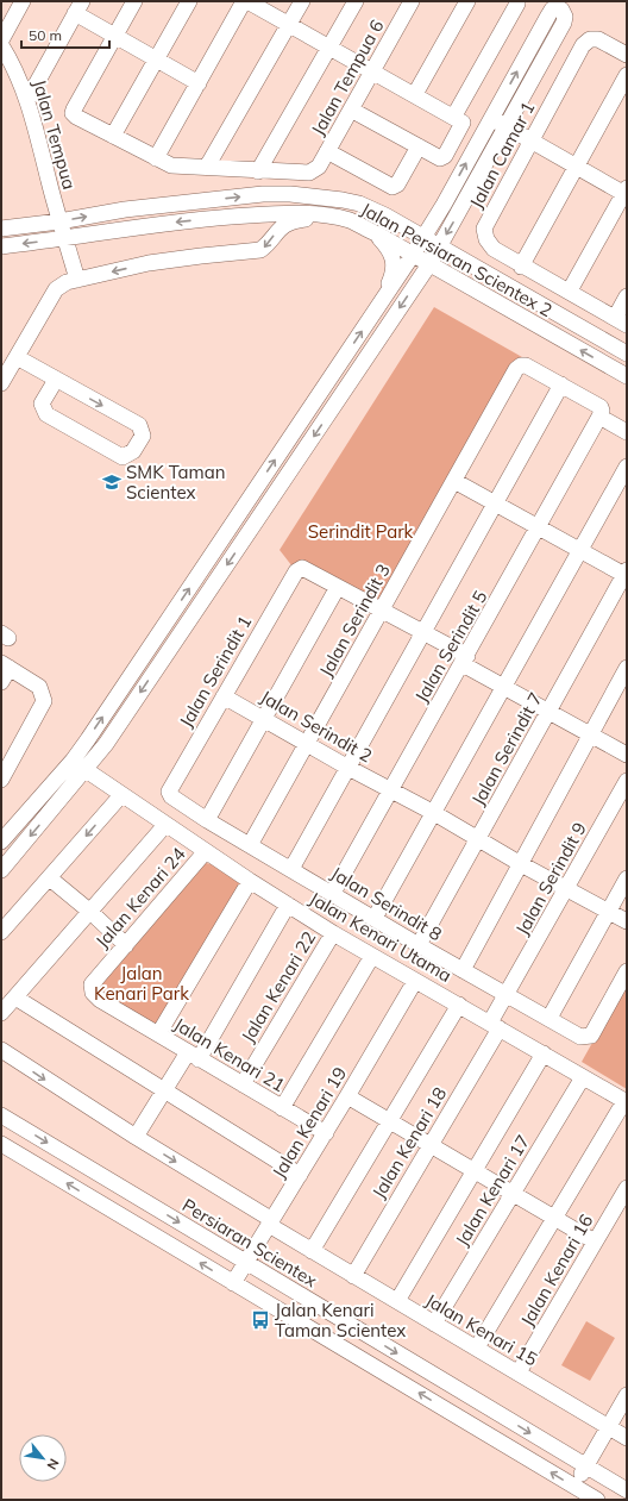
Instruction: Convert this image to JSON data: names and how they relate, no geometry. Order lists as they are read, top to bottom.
{
  "streets": {
    "street": [
      "Jalan Tempua 6",
      "Jalan Tempua",
      "Jalan Camar 1",
      "Jalan Persiaran Scientex 2",
      "Jalan Serindit 3",
      "Jalan Serindit 5",
      "Jalan Serindit 1",
      "Jalan Serindit 2",
      "Jalan Serindit 7",
      "Jalan Serindit 9",
      "Jalan Kenari 24",
      "Jalan Serindit 8",
      "Jalan Kenari Utama",
      "Jalan Kenari 22",
      "Jalan Kenari 21",
      "Jalan Kenari 19",
      "Jalan Kenari 18",
      "Jalan Kenari 17",
      "Persiaran Scientex",
      "Jalan Kenari 16",
      "Jalan Kenari 15"
    ]
  },
  "crossings": [
    ["Jalan Tempua", "Jalan Persiaran Scientex 2"],
    ["Jalan Serindit 3", "Jalan Serindit 2"],
    ["Jalan Serindit 3", "Jalan Serindit 8"],
    ["Jalan Serindit 5", "Jalan Serindit 2"],
    ["Jalan Serindit 5", "Jalan Serindit 8"],
    ["Jalan Serindit 1", "Jalan Serindit 2"],
    ["Jalan Serindit 1", "Jalan Serindit 8"],
    ["Jalan Serindit 2", "Jalan Serindit 7"],
    ["Jalan Serindit 2", "Jalan Serindit 9"],
    ["Jalan Serindit 7", "Jalan Serindit 8"],
    ["Jalan Serindit 9", "Jalan Serindit 8"],
    ["Jalan Serindit 9", "Jalan Kenari Utama"],
    ["Jalan Serindit 9", "Jalan Kenari 18"],
    ["Jalan Kenari 24", "Jalan Kenari Utama"],
    ["Jalan Kenari 24", "Jalan Kenari 21"],
    ["Jalan Kenari Utama", "Jalan Kenari 22"],
    ["Jalan Kenari Utama", "Jalan Kenari 19"],
    ["Jalan Kenari Utama", "Jalan Kenari 18"],
    ["Jalan Kenari Utama", "Jalan Kenari 17"],
    ["Jalan Kenari 22", "Jalan Kenari 21"],
    ["Jalan Kenari 21", "Jalan Kenari 19"],
    ["Jalan Kenari 19", "Persiaran Scientex"],
    ["Jalan Kenari 19", "Jalan Kenari 15"],
    ["Jalan Kenari 18", "Jalan Kenari 15"],
    ["Jalan Kenari 17", "Jalan Kenari 15"],
    ["Jalan Kenari 16", "Jalan Kenari 15"]
  ],
  "parks": ["Serindit Park", "Jalan Kenari Park"],
  "places": {
    "school or university": ["SMK Taman Scientex"],
    "bus stop": ["Jalan Kenari Taman Scientex"]
  },
  "scale_bar": "50 m",
  "north": "bottom right"
}
